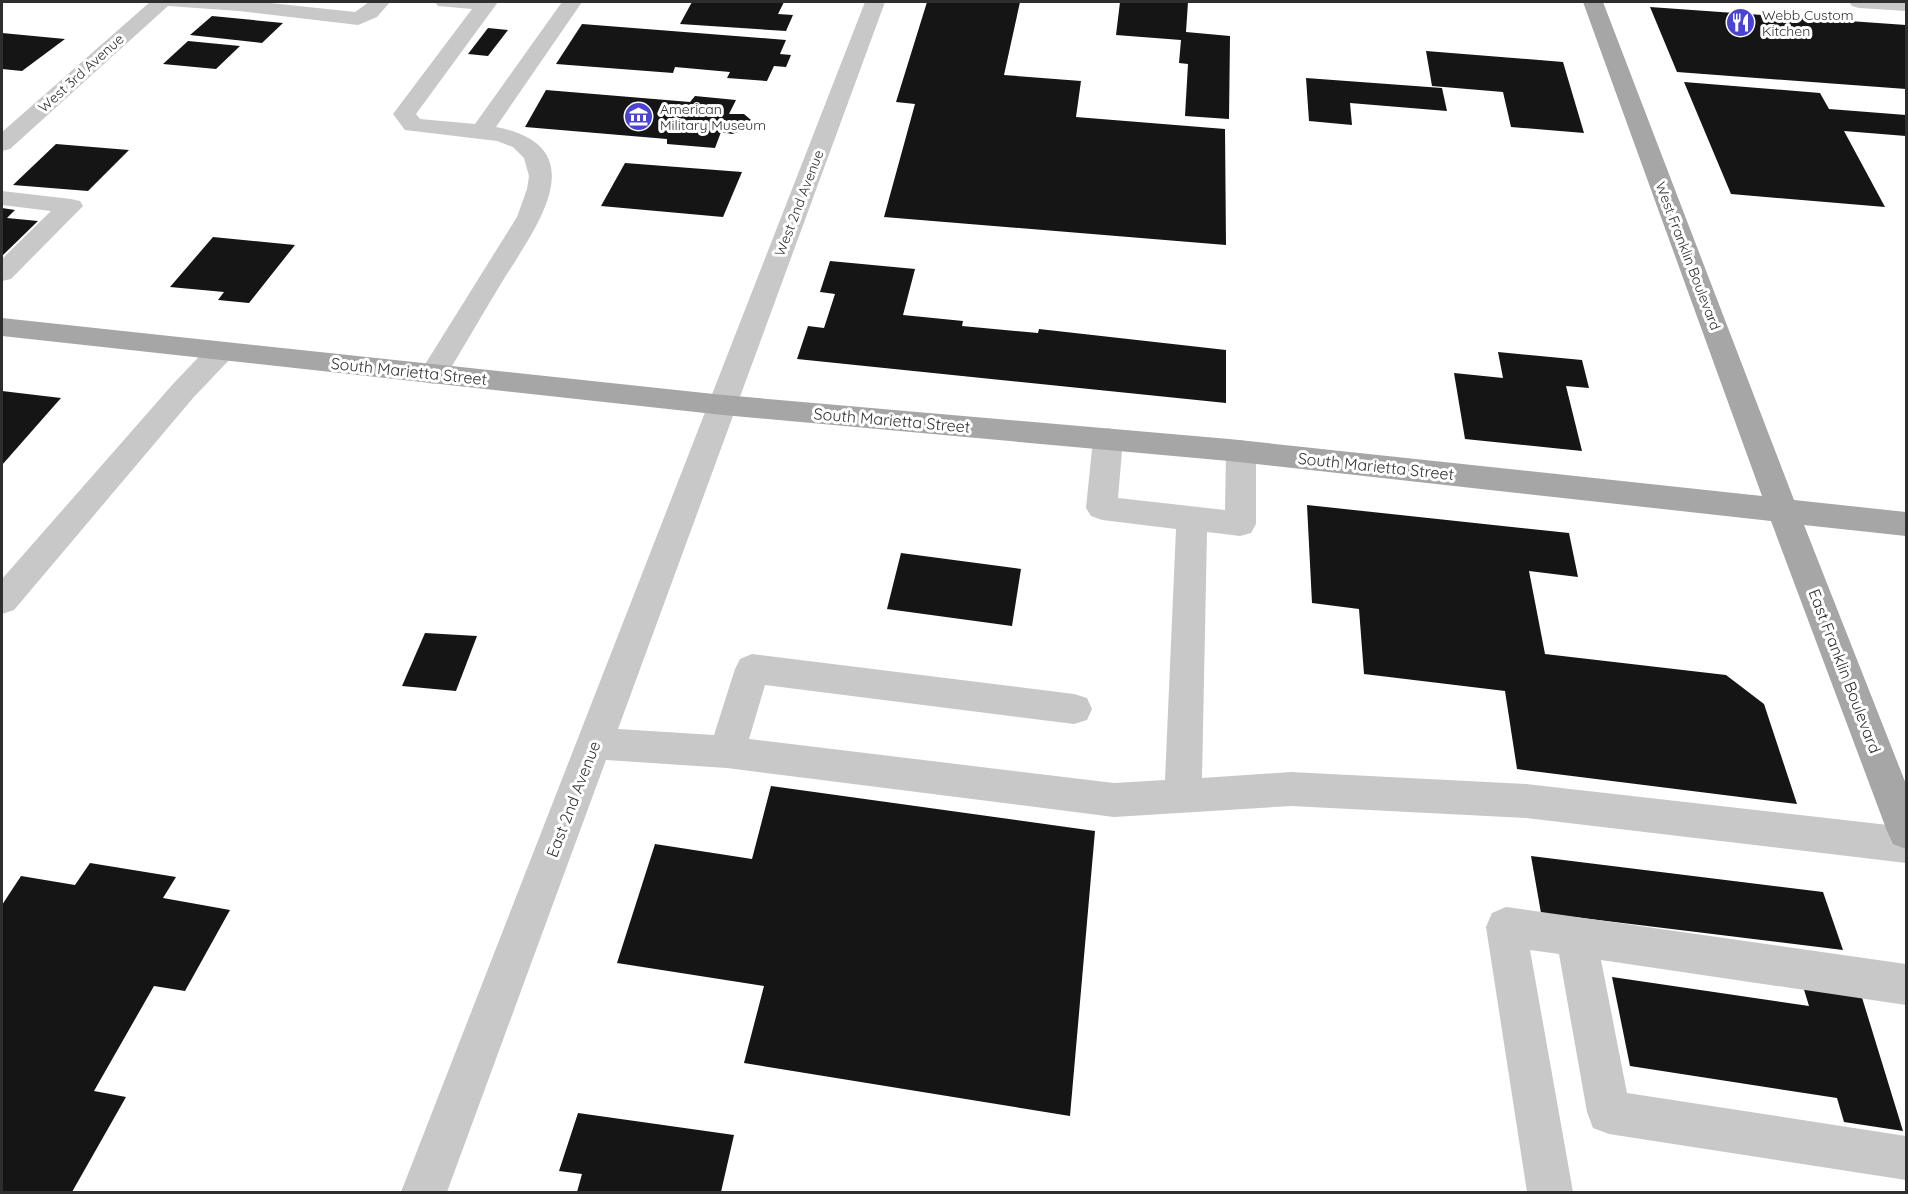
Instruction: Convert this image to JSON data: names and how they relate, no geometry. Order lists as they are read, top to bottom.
{
  "streets": {
    "main road": ["West Franklin Boulevard", "South Marietta Street", "East Franklin Boulevard"],
    "street": ["West 3rd Avenue", "West 2nd Avenue", "East 2nd Avenue"]
  },
  "crossings": [
    ["West 2nd Avenue", "South Marietta Street"],
    ["West 2nd Avenue", "East 2nd Avenue"],
    ["West Franklin Boulevard", "South Marietta Street"],
    ["West Franklin Boulevard", "East Franklin Boulevard"],
    ["South Marietta Street", "East Franklin Boulevard"],
    ["South Marietta Street", "East 2nd Avenue"]
  ],
  "places": {
    "restaurant": ["Webb Custom Kitchen"],
    "museum": ["American Military Museum"]
  }
}
